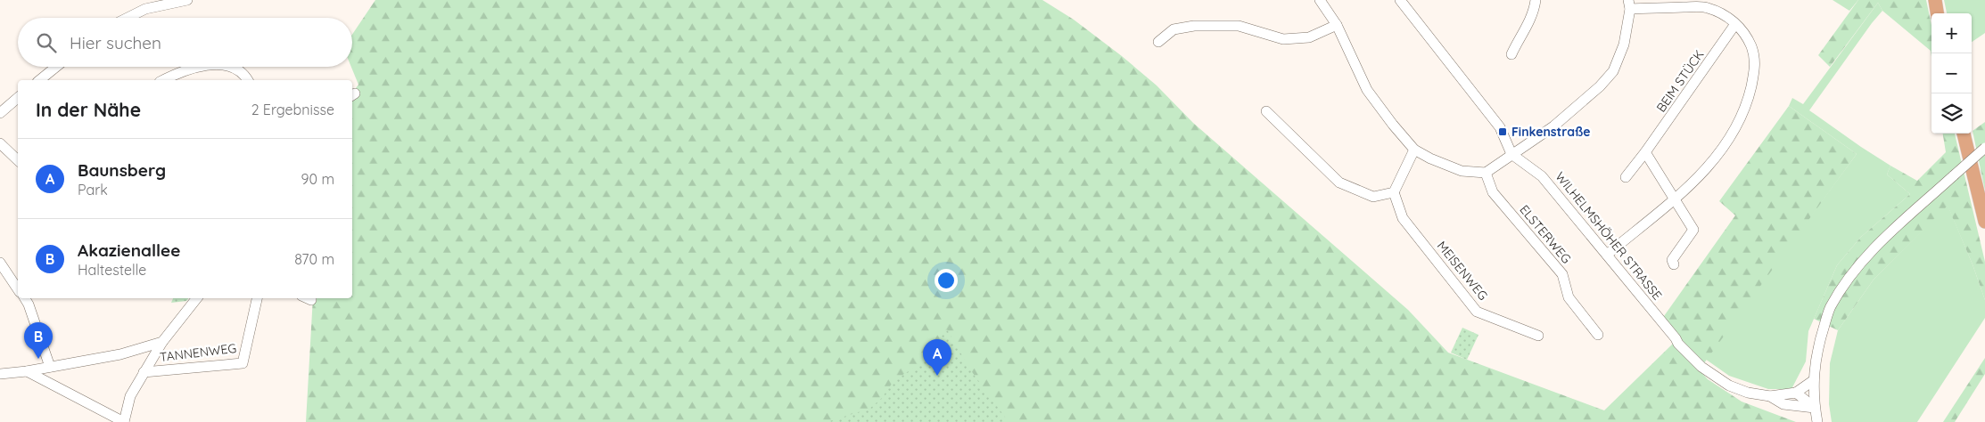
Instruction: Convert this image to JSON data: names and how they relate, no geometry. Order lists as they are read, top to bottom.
{
  "streets": {
    "street": [
      "BEIM STÜCK",
      "ELSTERWEG",
      "WILHELMSHÖHER STRASSE",
      "MEISENWEG",
      "TANNENWEG"
    ]
  },
  "places": {
    "transit": ["Finkenstraße"]
  },
  "page": {
    "map_buttons": ["+", "−"],
    "search": "Hier suchen",
    "heading": ["In der Nähe", "2 Ergebnisse"],
    "list": [
      {
        "mark": "A",
        "name": "Baunsberg",
        "note": "Park",
        "value": "90 m"
      },
      {
        "mark": "B",
        "name": "Akazienallee",
        "note": "Haltestelle",
        "value": "870 m"
      }
    ],
    "pins": ["B", "A"]
  }
}
